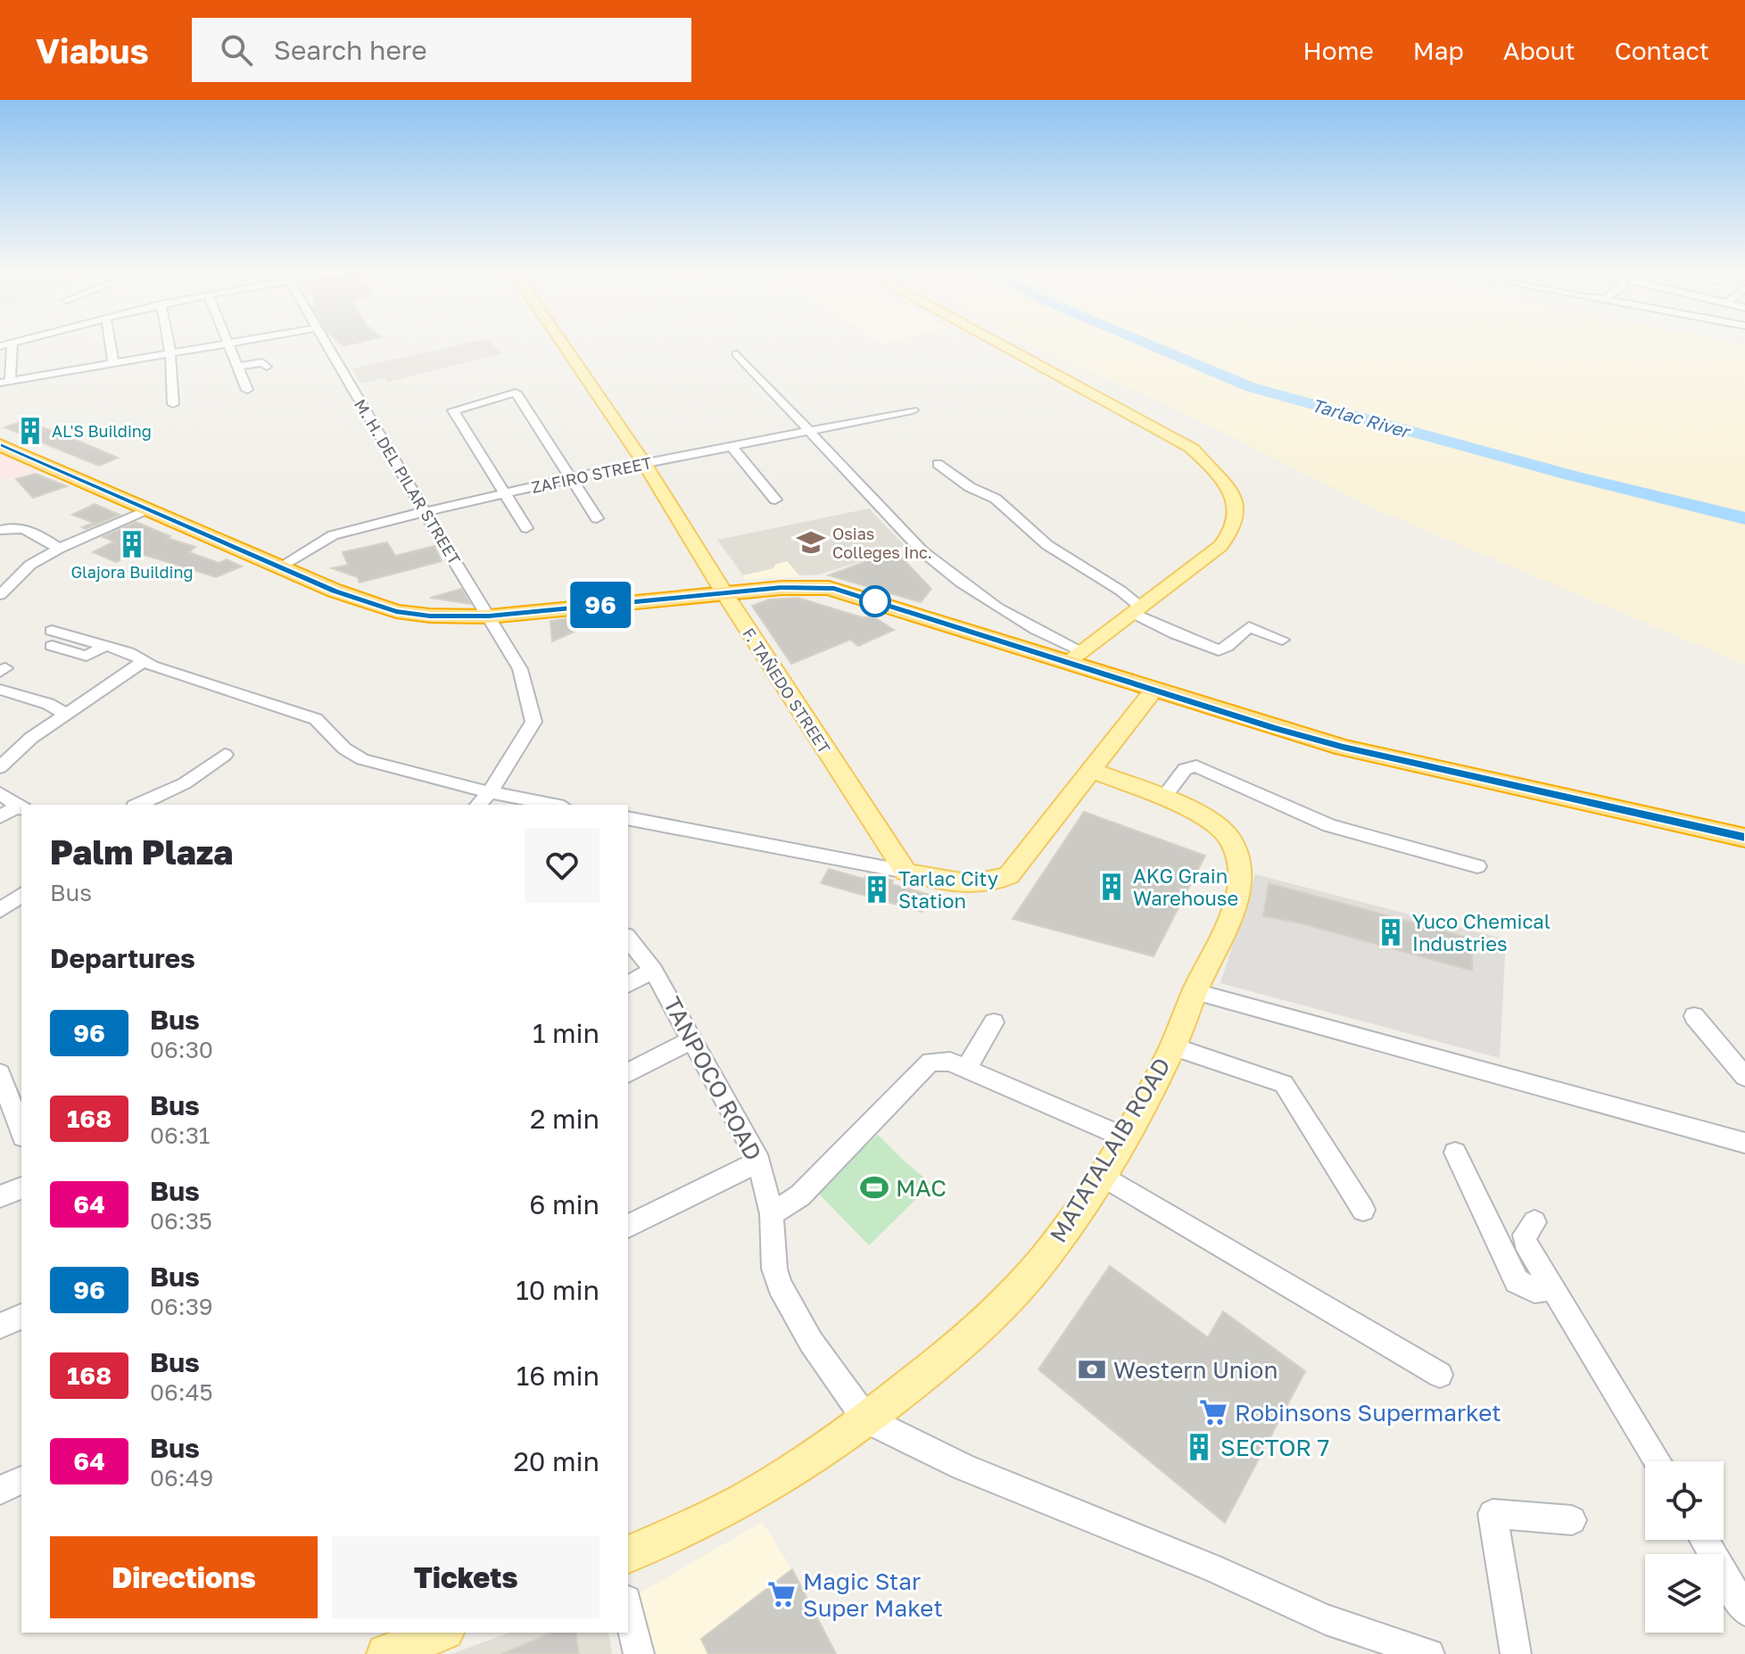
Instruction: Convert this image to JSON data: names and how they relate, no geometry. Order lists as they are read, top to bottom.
{
  "streets": {
    "main road": ["F. TAÑEDO STREET", "MATATALAIB ROAD"],
    "street": ["ZAFIRO STREET", "M. H. DEL PILAR STREET", "TANPOCO ROAD"]
  },
  "crossings": [
    ["ZAFIRO STREET", "M. H. DEL PILAR STREET"],
    ["ZAFIRO STREET", "F. TAÑEDO STREET"],
    ["TANPOCO ROAD", "MATATALAIB ROAD"]
  ],
  "water": ["Tarlac River"],
  "places": {
    "building": [
      "AL'S Building",
      "Glajora Building",
      "AKG Grain Warehouse",
      "Tarlac City Station",
      "Yuco Chemical Industries",
      "SECTOR 7"
    ],
    "school or university": ["Osias Colleges Inc."],
    "sports": ["MAC"],
    "bank": ["Western Union"],
    "supermarket": ["Robinsons Supermarket", "Magic Star Super Maket"]
  },
  "lines": ["bus line 96"],
  "page": {
    "header": "Viabus",
    "search": "Search here",
    "nav": [
      "Home",
      "Map",
      "About",
      "Contact"
    ],
    "on_map": "96",
    "heading": [
      ["Palm Plaza", "Bus"],
      "Departures"
    ],
    "list": [
      {
        "mark": "96",
        "name": "Bus",
        "note": "06:30",
        "value": "1 min"
      },
      {
        "mark": "168",
        "name": "Bus",
        "note": "06:31",
        "value": "2 min"
      },
      {
        "mark": "64",
        "name": "Bus",
        "note": "06:35",
        "value": "6 min"
      },
      {
        "mark": "96",
        "name": "Bus",
        "note": "06:39",
        "value": "10 min"
      },
      {
        "mark": "168",
        "name": "Bus",
        "note": "06:45",
        "value": "16 min"
      },
      {
        "mark": "64",
        "name": "Bus",
        "note": "06:49",
        "value": "20 min"
      }
    ],
    "buttons": ["Directions", "Tickets"]
  }
}
